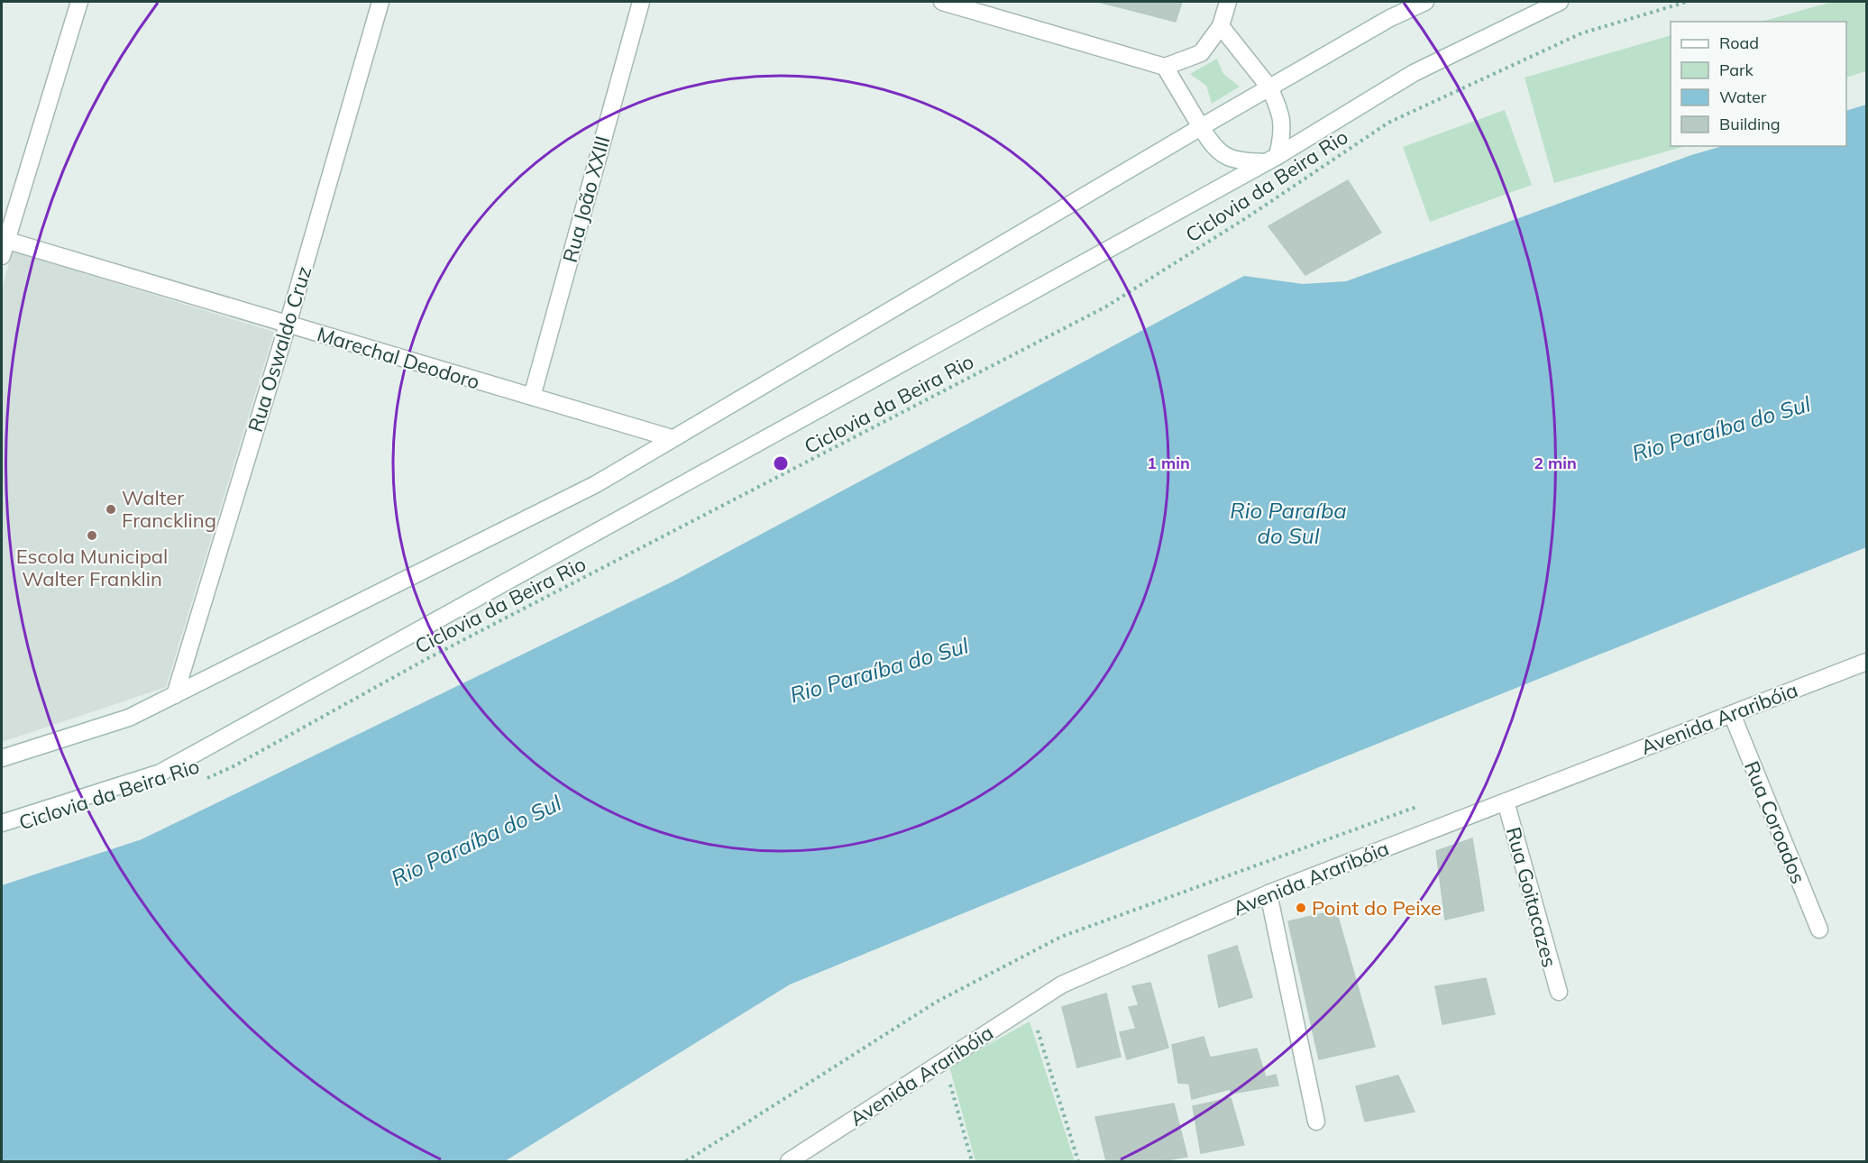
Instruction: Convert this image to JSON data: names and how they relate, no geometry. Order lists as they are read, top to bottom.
{
  "streets": {
    "street": [
      "Rua João XXIII",
      "Rua Oswaldo Cruz",
      "Marechal Deodoro",
      "Avenida Araribóia",
      "Rua Coroados",
      "Rua Goitacazes"
    ],
    "path": ["Ciclovia da Beira Rio"]
  },
  "crossings": [
    ["Rua João XXIII", "Marechal Deodoro"],
    ["Rua Oswaldo Cruz", "Marechal Deodoro"],
    ["Avenida Araribóia", "Rua Coroados"],
    ["Avenida Araribóia", "Rua Goitacazes"]
  ],
  "water": ["Rio Paraíba do Sul"],
  "places": ["Walter Franckling", "Escola Municipal Walter Franklin", "Point do Peixe"],
  "legend": [
    "Road",
    "Park",
    "Water",
    "Building"
  ],
  "rings": ["1 min", "2 min"]
}
